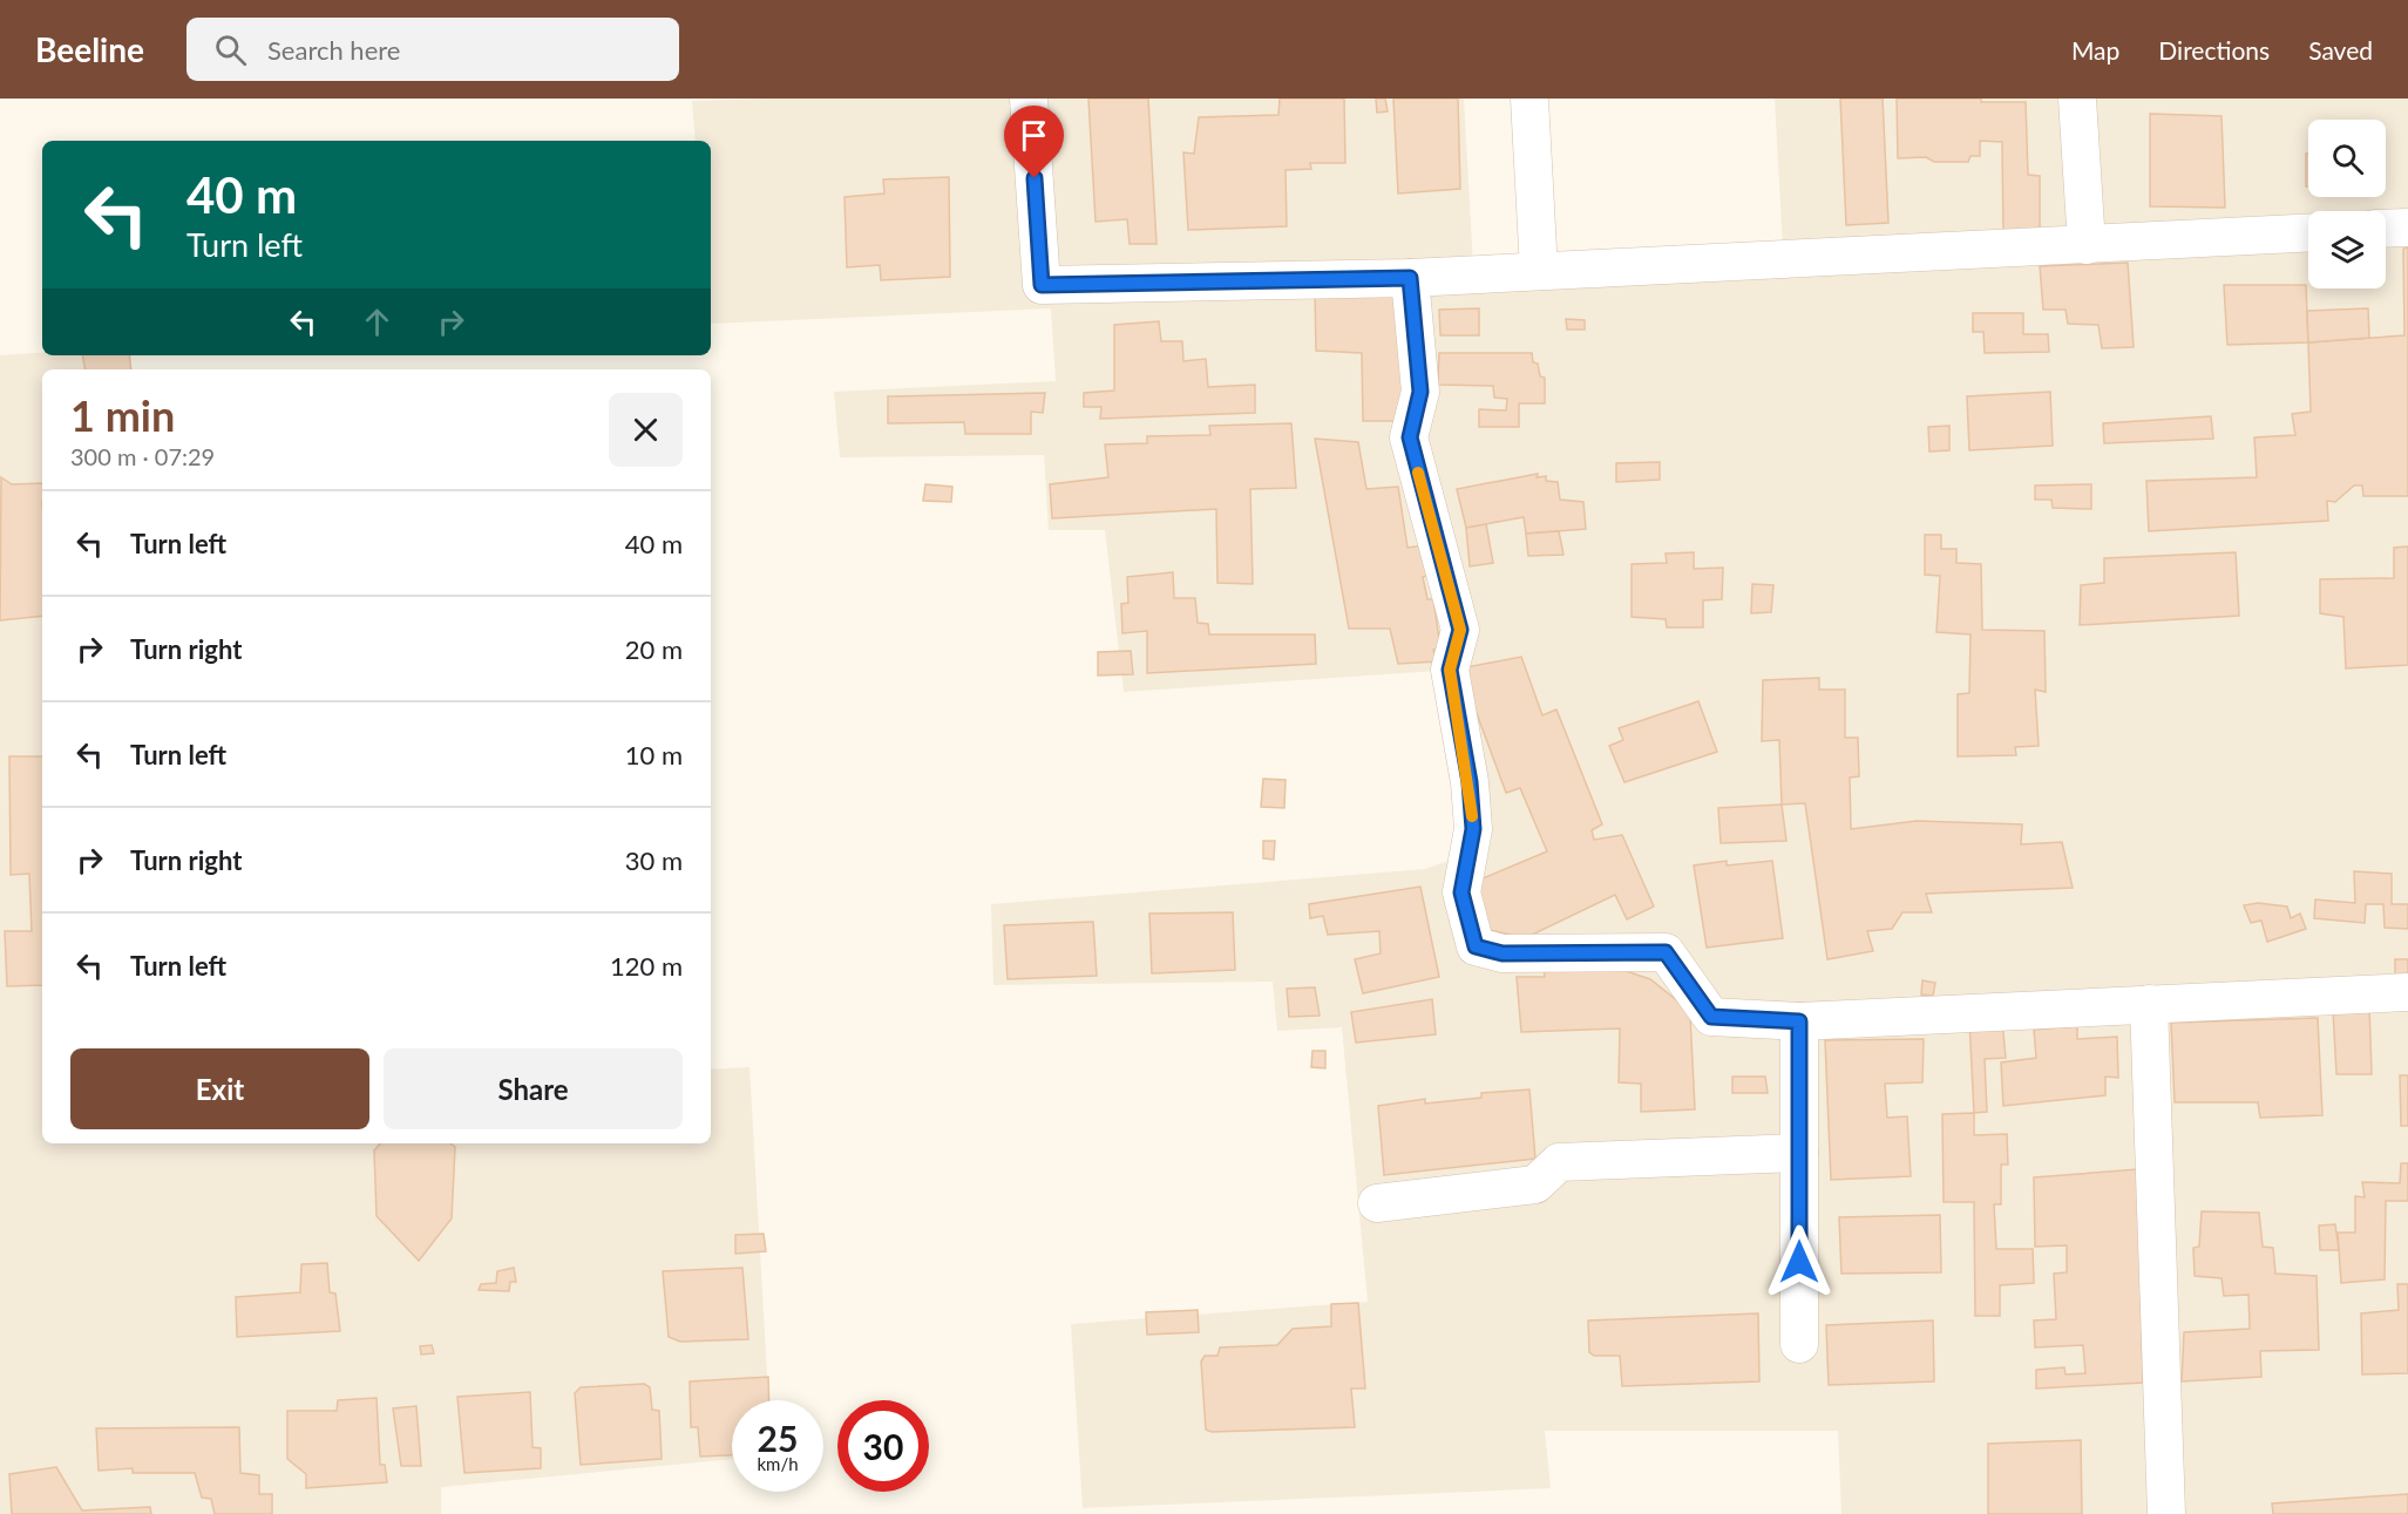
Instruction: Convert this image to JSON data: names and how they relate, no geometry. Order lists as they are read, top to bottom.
{
  "page": {
    "header": "Beeline",
    "search": "Search here",
    "nav": ["Map", "Directions", "Saved"],
    "turn": ["40 m", "Turn left"],
    "heading": ["1 min", "300 m · 07:29"],
    "list": [
      {
        "name": "Turn left",
        "value": "40 m"
      },
      {
        "name": "Turn right",
        "value": "20 m"
      },
      {
        "name": "Turn left",
        "value": "10 m"
      },
      {
        "name": "Turn right",
        "value": "30 m"
      },
      {
        "name": "Turn left",
        "value": "120 m"
      }
    ],
    "buttons": ["Exit", "Share"],
    "speed": "25 km/h",
    "limit": "30"
  }
}
